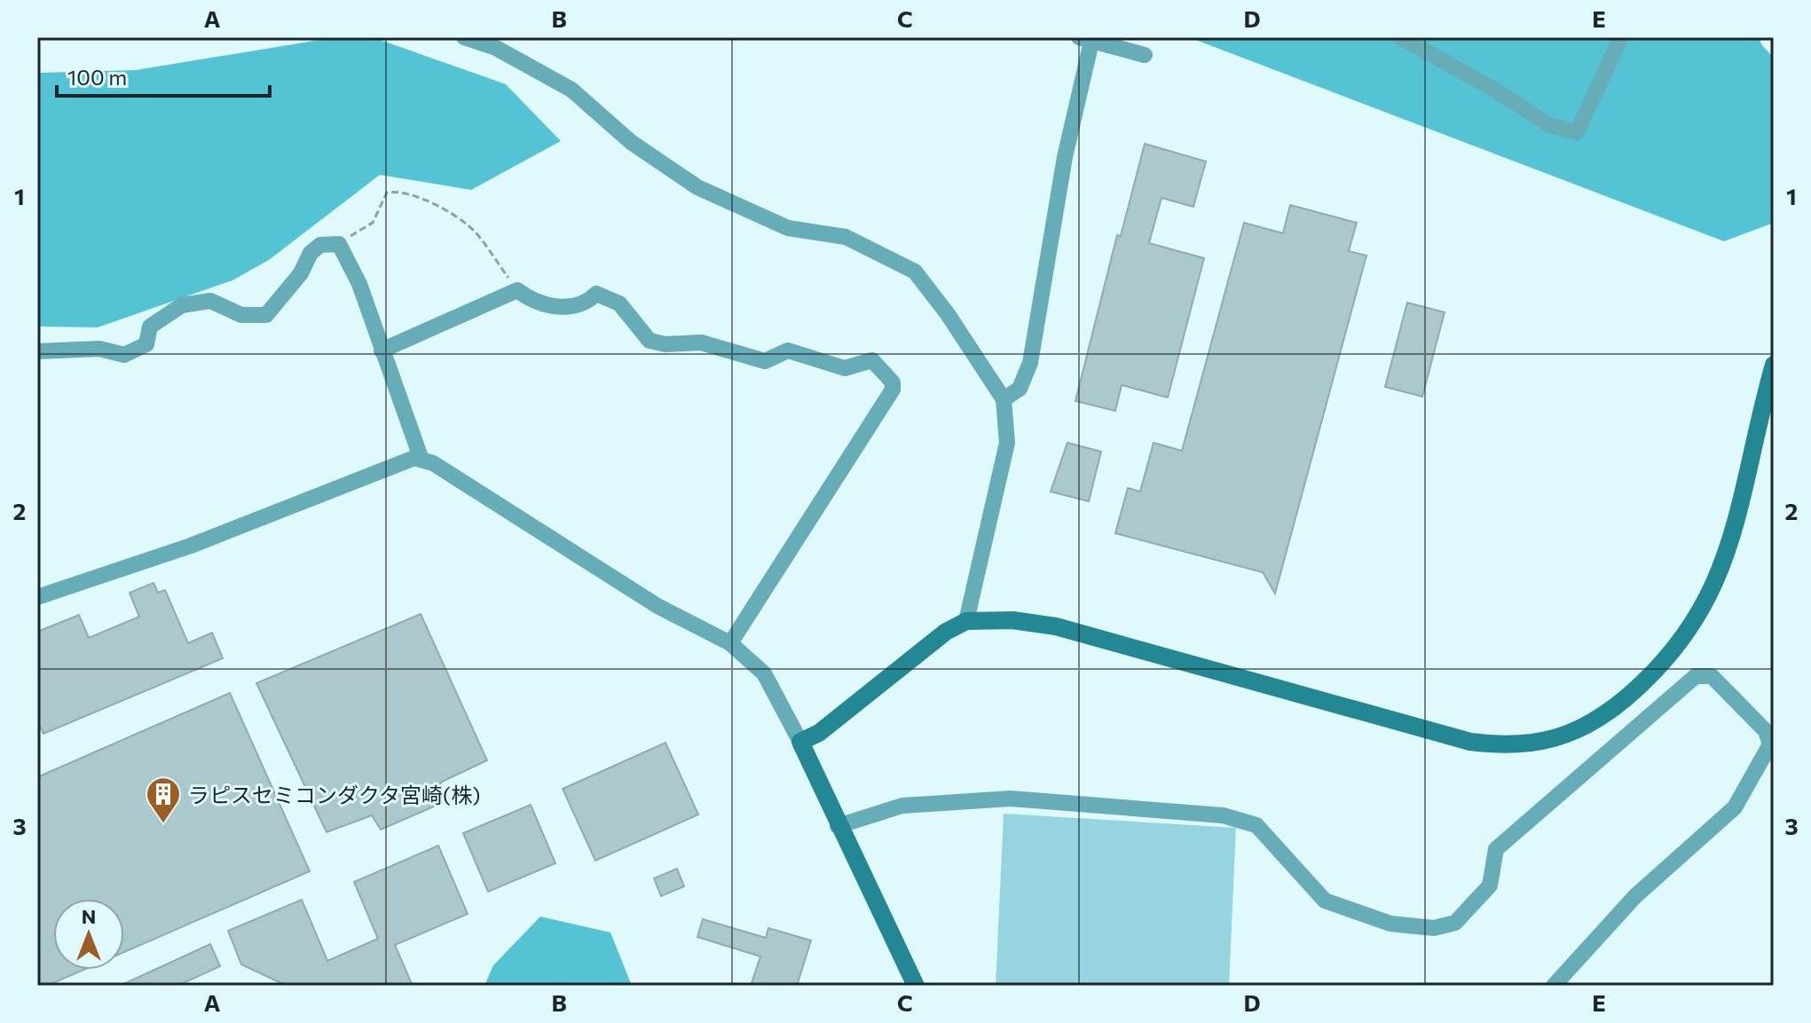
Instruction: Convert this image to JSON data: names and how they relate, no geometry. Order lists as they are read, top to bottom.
{
  "places": {
    "building": ["ラピスセミコンダクタ宮崎(株)"]
  },
  "scale_bar": "100 m",
  "north": "top",
  "grid": {
    "columns": [
      "A",
      "B",
      "C",
      "D",
      "E"
    ],
    "rows": ["1", "2", "3"]
  }
}
